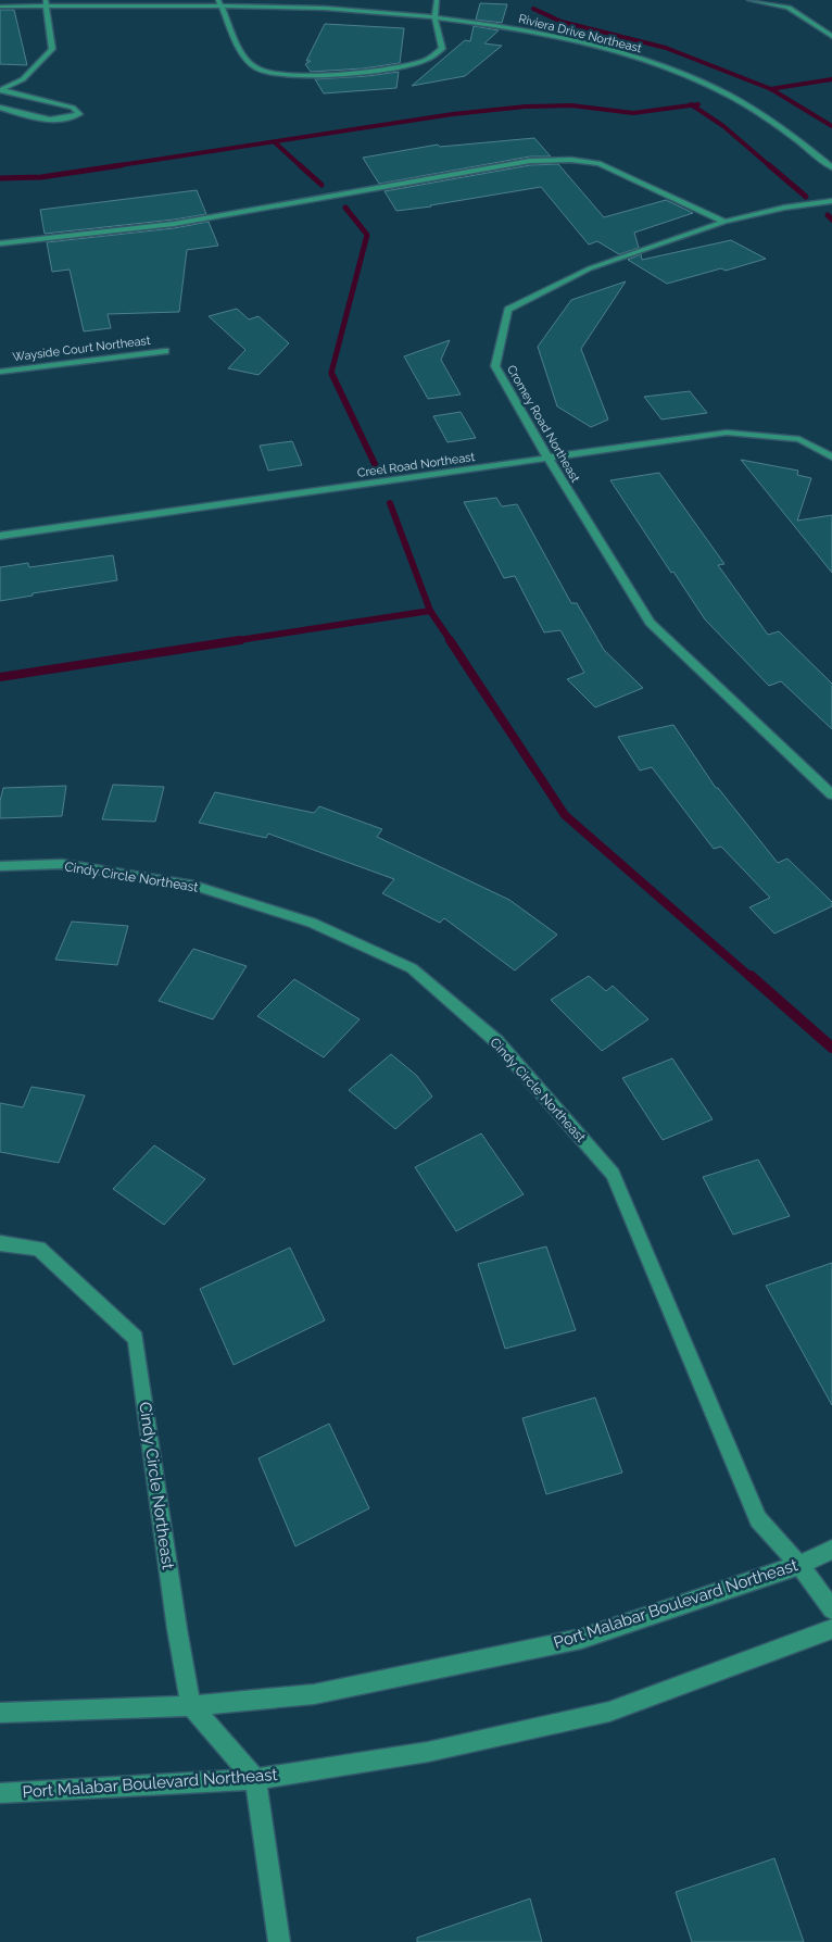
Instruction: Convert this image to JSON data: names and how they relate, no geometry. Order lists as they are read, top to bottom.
{
  "streets": {
    "street": [
      "Riviera Drive Northeast",
      "Wayside Court Northeast",
      "Cromey Road Northeast",
      "Creel Road Northeast",
      "Cindy Circle Northeast",
      "Port Malabar Boulevard Northeast"
    ]
  },
  "crossings": [
    ["Cromey Road Northeast", "Creel Road Northeast"],
    ["Cindy Circle Northeast", "Port Malabar Boulevard Northeast"]
  ]
}
